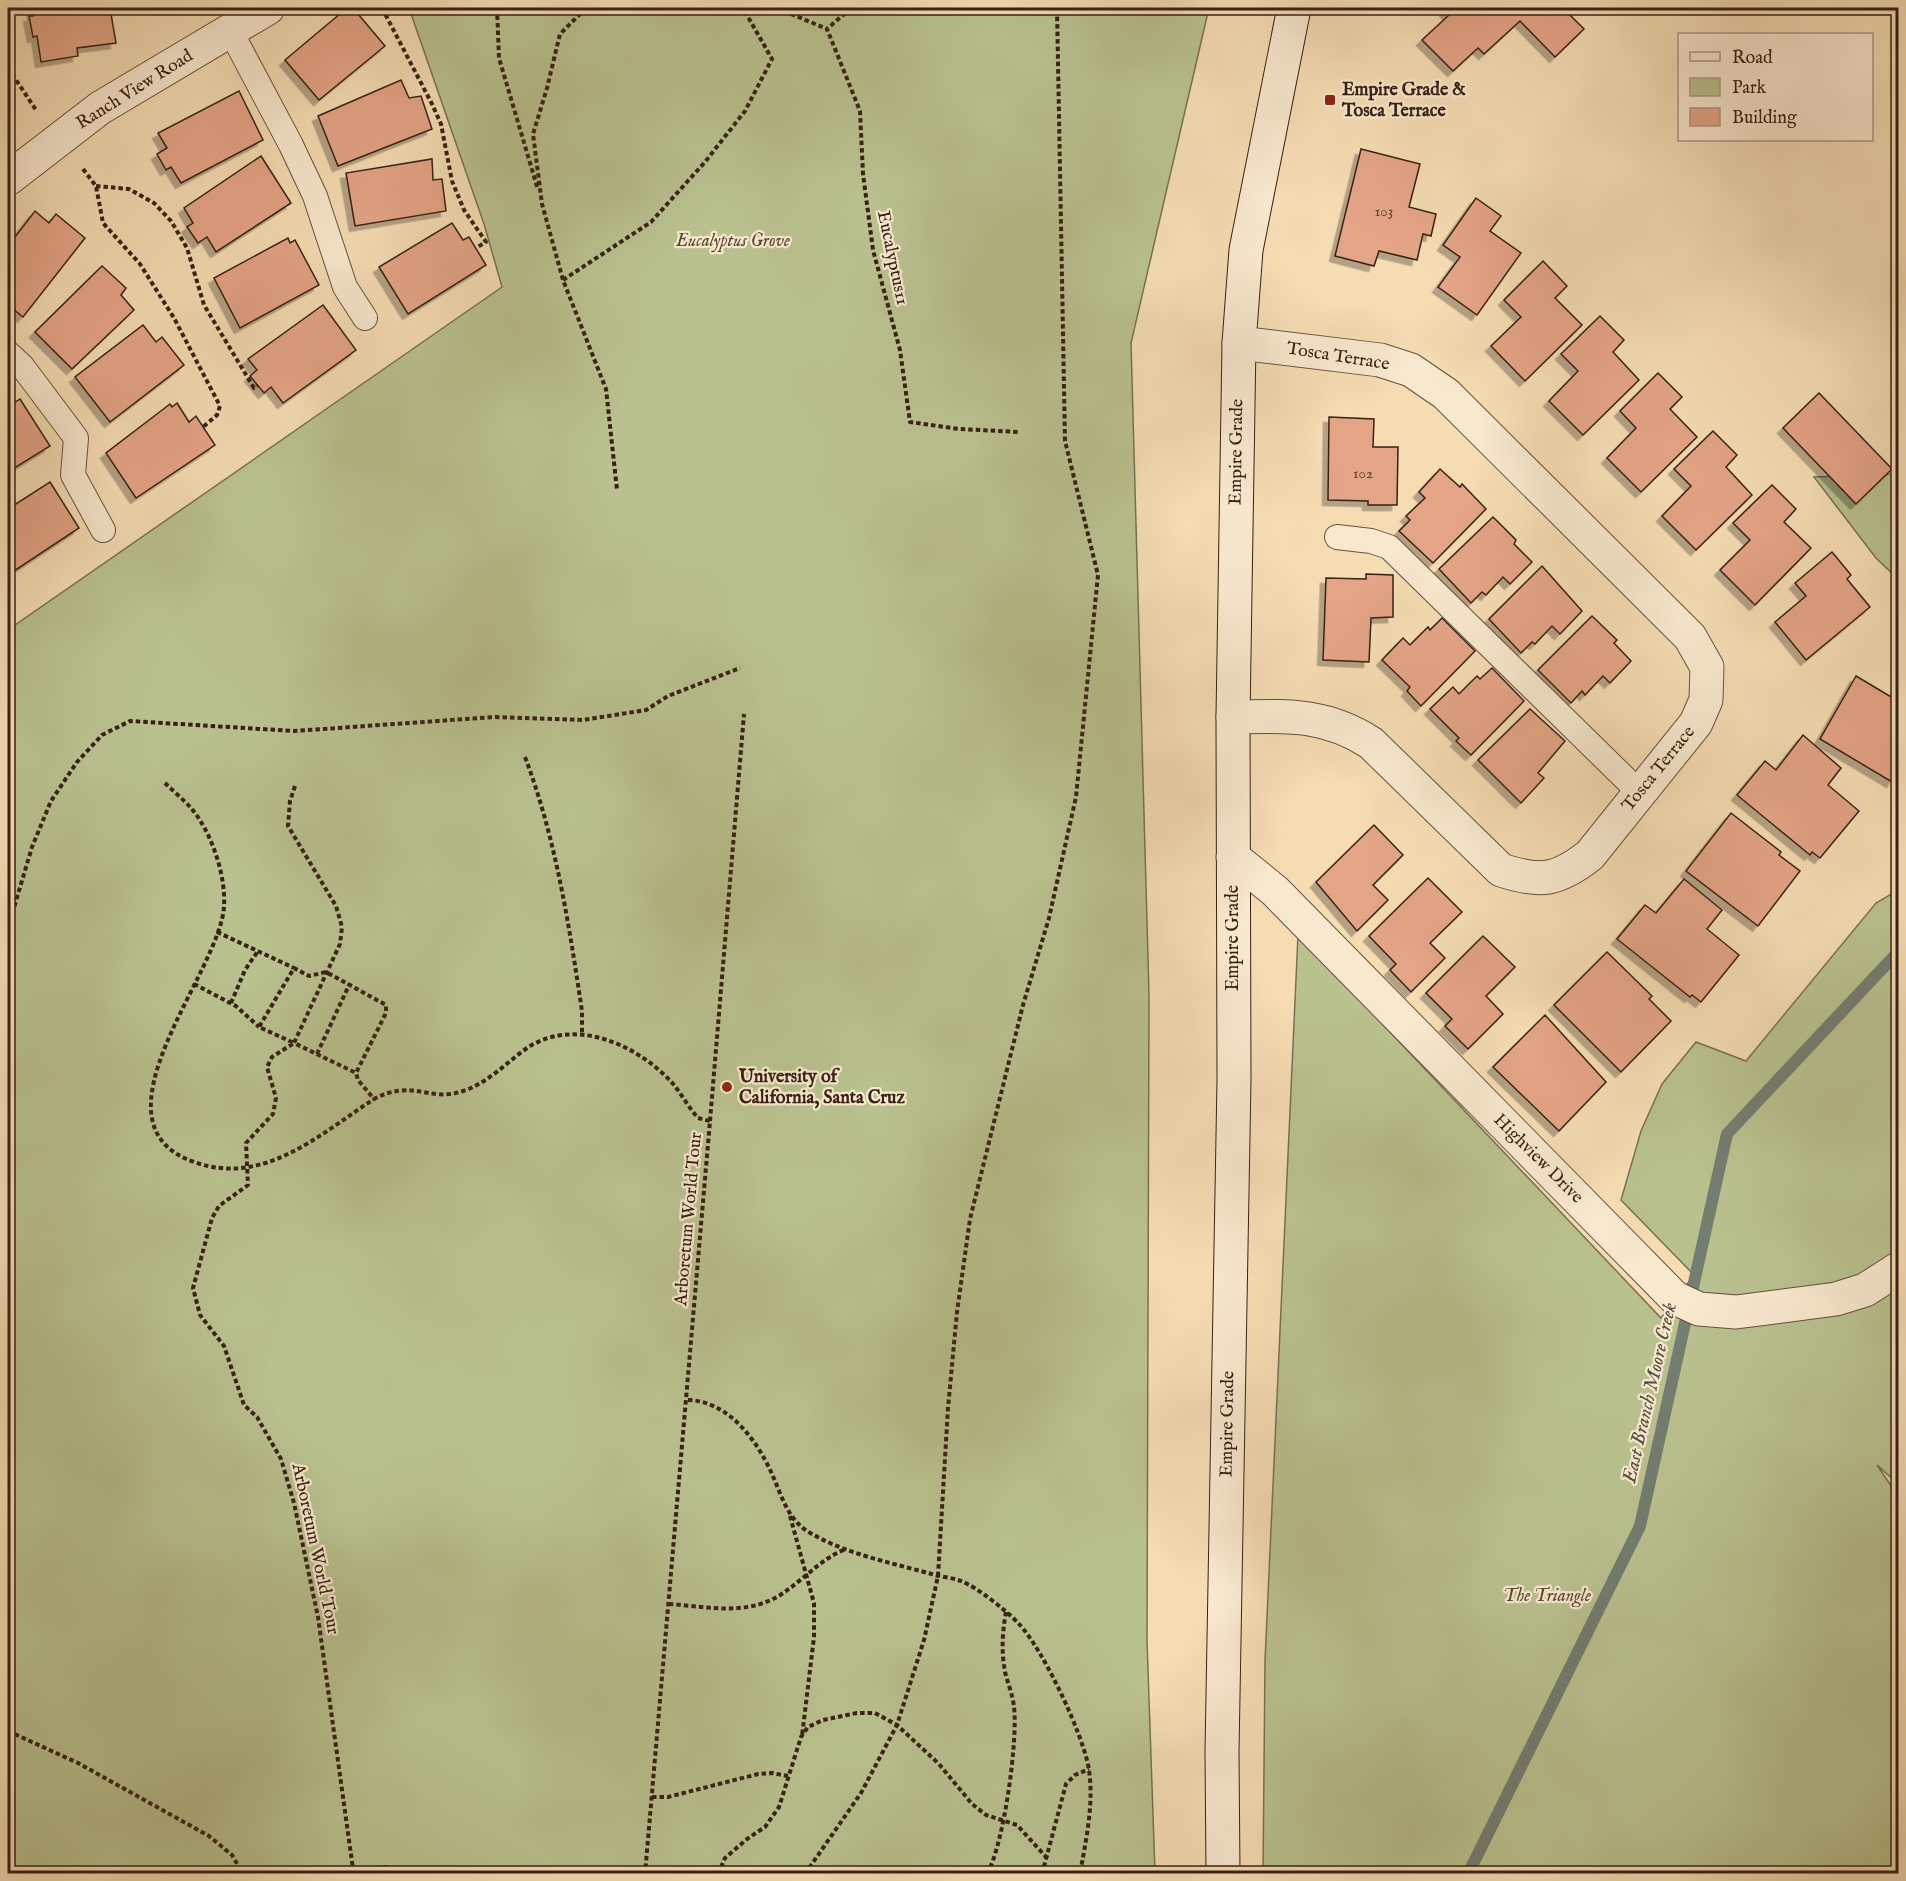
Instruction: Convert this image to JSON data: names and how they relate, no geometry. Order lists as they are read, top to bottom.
{
  "streets": {
    "street": [
      "Ranch View Road",
      "Tosca Terrace",
      "Empire Grade",
      "Highview Drive"
    ],
    "path": ["Eucalyptus11", "Arboretum World Tour"]
  },
  "crossings": [
    ["Tosca Terrace", "Empire Grade"],
    ["Empire Grade", "Highview Drive"]
  ],
  "water": ["East Branch Moore Creek"],
  "parks": ["Eucalyptus Grove", "The Triangle"],
  "places": {
    "transit": ["Empire Grade & Tosca Terrace"],
    "other": ["University of California, Santa Cruz"]
  },
  "house_numbers": ["103", "102"],
  "legend": ["Road", "Park", "Building"]
}
